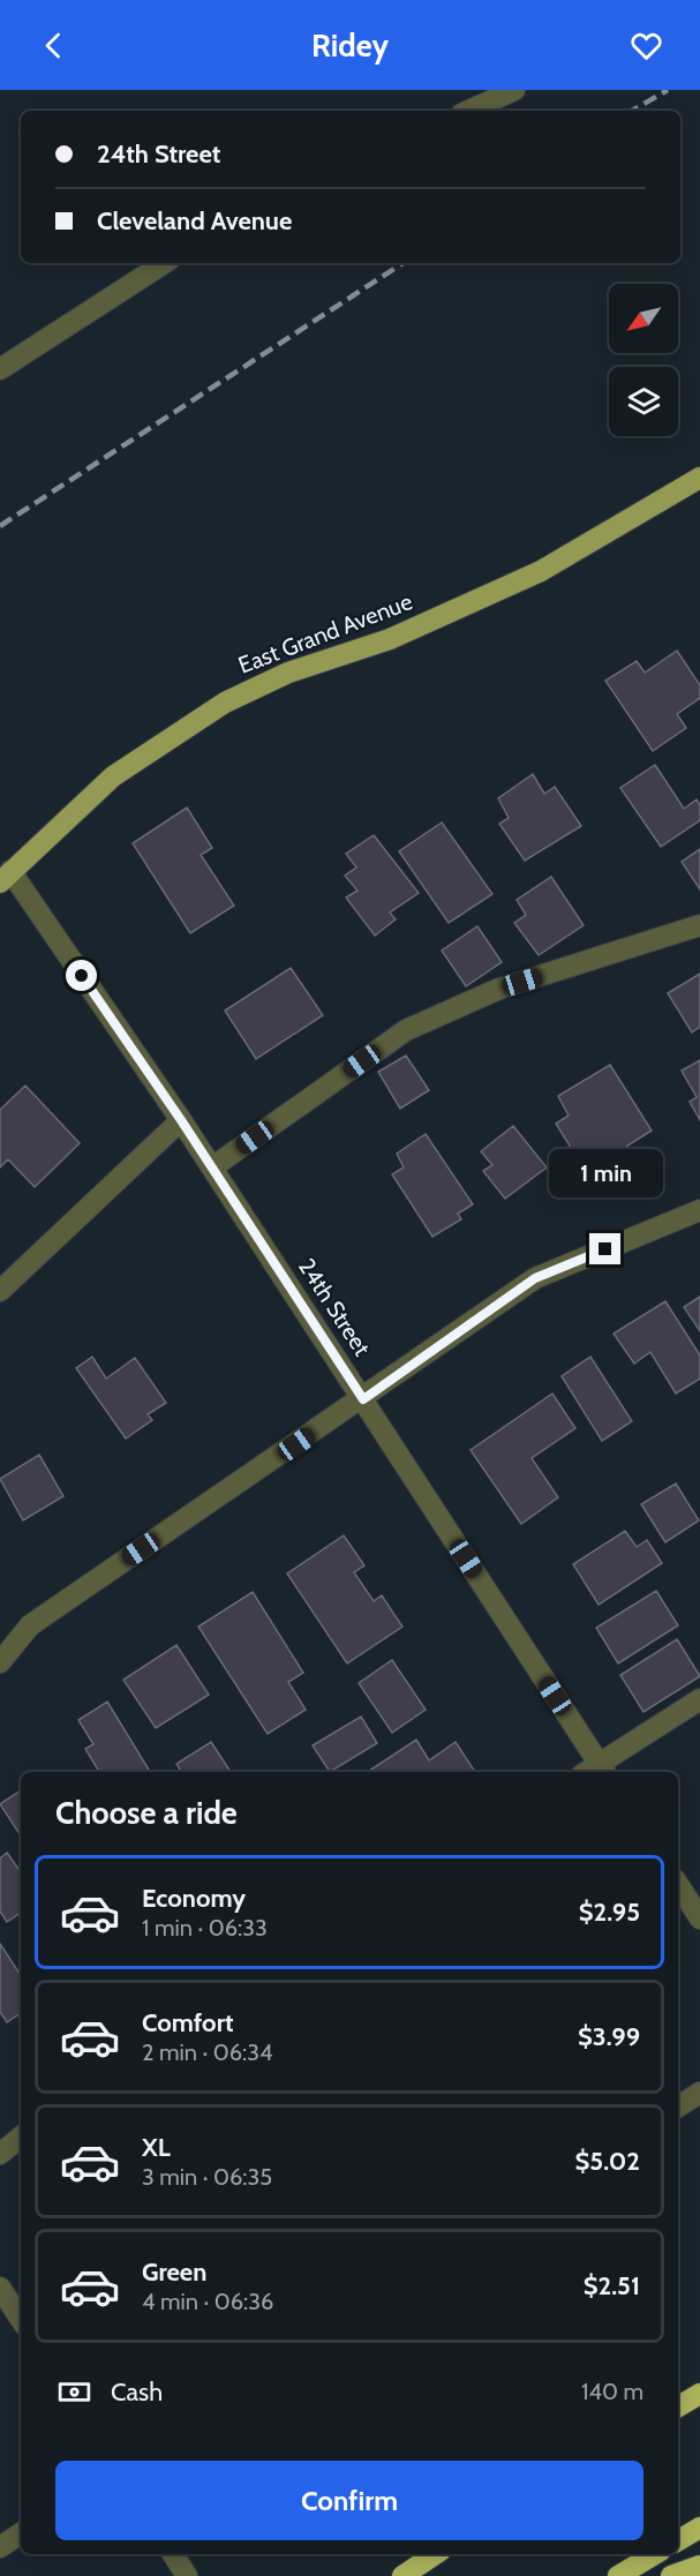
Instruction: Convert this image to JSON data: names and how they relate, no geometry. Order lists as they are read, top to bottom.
{
  "streets": {
    "main road": ["East Grand Avenue"],
    "street": ["24th Street"]
  },
  "crossings": [
    ["East Grand Avenue", "24th Street"]
  ],
  "north": "bottom left",
  "page": {
    "header": "Ridey",
    "banner": ["24th Street", "Cleveland Avenue"],
    "bubble": "1 min",
    "heading": "Choose a ride",
    "list": [
      {
        "name": "Economy",
        "note": "1 min · 06:33",
        "value": "$2.95"
      },
      {
        "name": "Comfort",
        "note": "2 min · 06:34",
        "value": "$3.99"
      },
      {
        "name": "XL",
        "note": "3 min · 06:35",
        "value": "$5.02"
      },
      {
        "name": "Green",
        "note": "4 min · 06:36",
        "value": "$2.51"
      }
    ],
    "pay": ["Cash", "140 m"],
    "buttons": "Confirm"
  }
}
